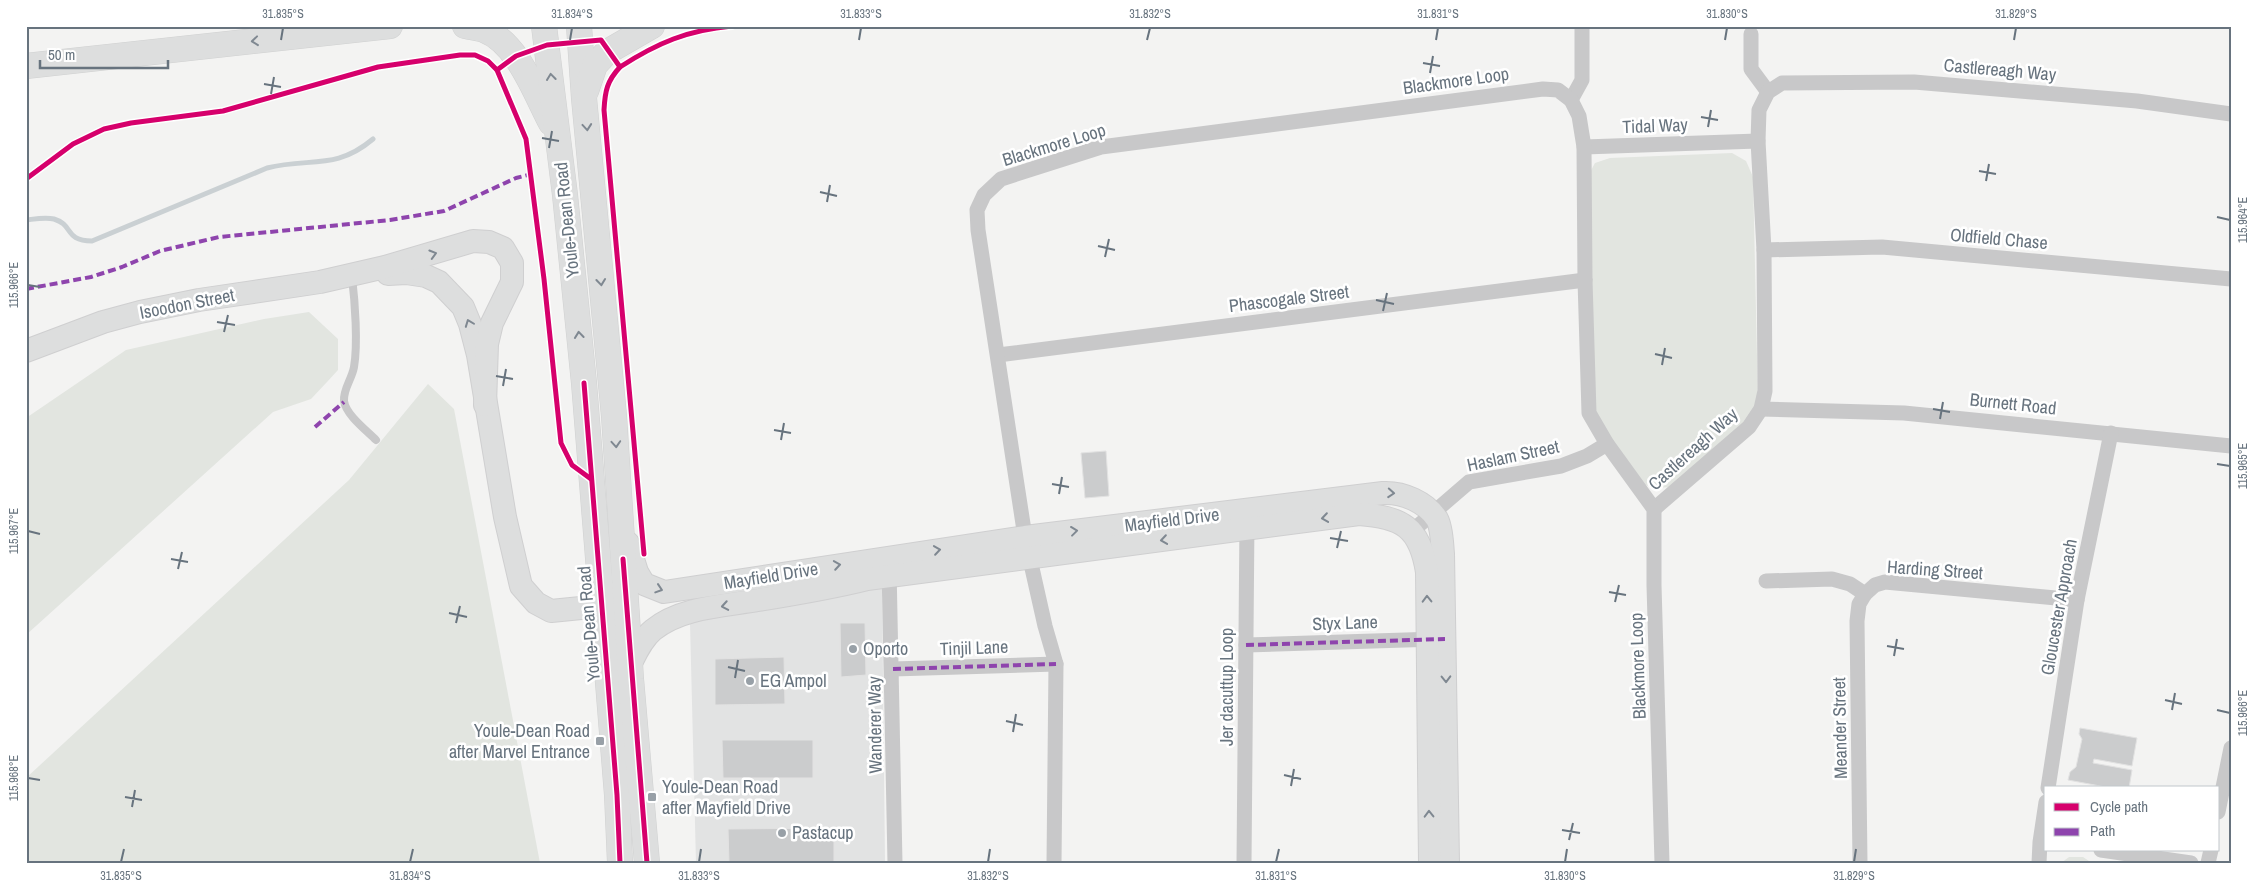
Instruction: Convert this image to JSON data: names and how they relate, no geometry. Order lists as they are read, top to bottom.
{
  "streets": {
    "main road": ["Youle-Dean Road"],
    "street": [
      "Castlereagh Way",
      "Blackmore Loop",
      "Tidal Way",
      "Oldfield Chase",
      "Phascogale Street",
      "Isoodon Street",
      "Burnett Road",
      "Haslam Street",
      "Mayfield Drive",
      "Harding Street",
      "Gloucester Approach",
      "Styx Lane",
      "Tinjil Lane",
      "Jer dacuttup Loop",
      "Wanderer Way",
      "Meander Street"
    ]
  },
  "crossings": [
    ["Castlereagh Way", "Blackmore Loop"],
    ["Castlereagh Way", "Tidal Way"],
    ["Castlereagh Way", "Oldfield Chase"],
    ["Castlereagh Way", "Burnett Road"],
    ["Blackmore Loop", "Phascogale Street"],
    ["Blackmore Loop", "Mayfield Drive"],
    ["Youle-Dean Road", "Isoodon Street"],
    ["Youle-Dean Road", "Mayfield Drive"],
    ["Burnett Road", "Gloucester Approach"],
    ["Haslam Street", "Mayfield Drive"],
    ["Mayfield Drive", "Styx Lane"],
    ["Mayfield Drive", "Jer dacuttup Loop"],
    ["Mayfield Drive", "Wanderer Way"],
    ["Harding Street", "Gloucester Approach"],
    ["Harding Street", "Meander Street"],
    ["Styx Lane", "Jer dacuttup Loop"],
    ["Tinjil Lane", "Wanderer Way"]
  ],
  "places": {
    "other": ["Oporto", "EG Ampol", "Pastacup"],
    "transit": ["Youle-Dean Road after Marvel Entrance", "Youle-Dean Road after Mayfield Drive"]
  },
  "legend": ["Cycle path", "Path"],
  "scale_bar": "50 m",
  "coordinates": [
    "31.835°S",
    "31.834°S",
    "31.833°S",
    "31.832°S",
    "31.831°S",
    "31.830°S",
    "31.829°S",
    "115.964°E",
    "115.966°E",
    "115.965°E",
    "115.967°E",
    "115.968°E"
  ]
}
